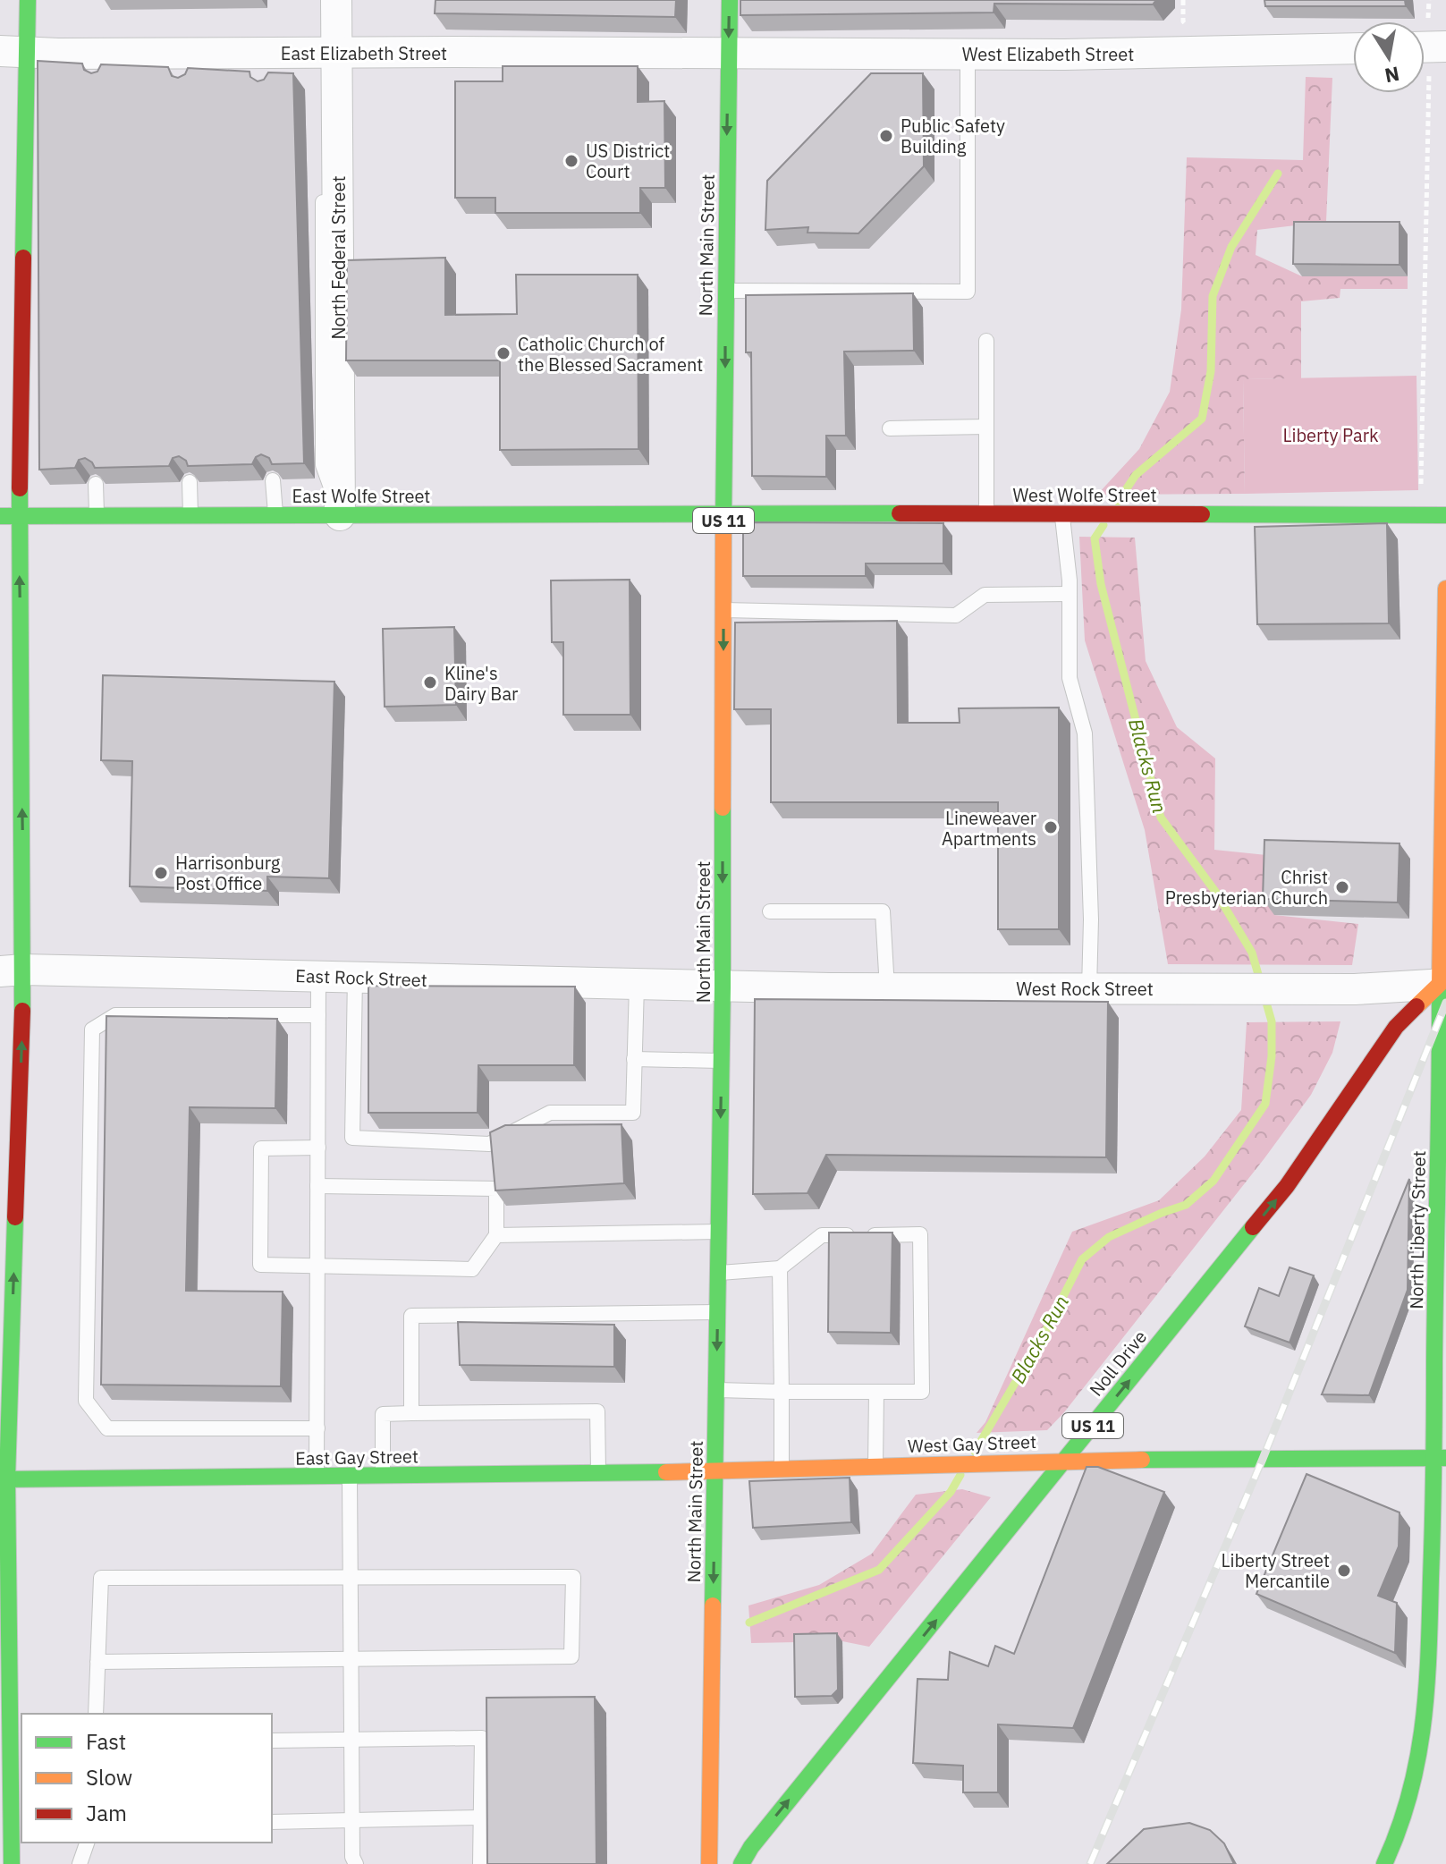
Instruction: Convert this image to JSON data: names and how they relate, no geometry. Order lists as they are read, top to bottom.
{
  "streets": {
    "main road": [
      "North Main Street",
      "West Wolfe Street",
      "East Wolfe Street",
      "US 11",
      "North Liberty Street",
      "Noll Drive",
      "West Gay Street",
      "East Gay Street"
    ],
    "street": [
      "East Elizabeth Street",
      "West Elizabeth Street",
      "North Federal Street",
      "East Rock Street",
      "West Rock Street"
    ]
  },
  "crossings": [
    ["East Elizabeth Street", "West Elizabeth Street"],
    ["East Elizabeth Street", "North Main Street"],
    ["East Elizabeth Street", "North Federal Street"],
    ["West Elizabeth Street", "North Main Street"],
    ["North Main Street", "West Wolfe Street"],
    ["North Main Street", "East Wolfe Street"],
    ["North Main Street", "East Rock Street"],
    ["North Main Street", "West Rock Street"],
    ["North Main Street", "West Gay Street"],
    ["North Main Street", "East Gay Street"],
    ["North Federal Street", "East Wolfe Street"],
    ["West Wolfe Street", "East Wolfe Street"],
    ["East Rock Street", "West Rock Street"],
    ["West Rock Street", "North Liberty Street"],
    ["West Rock Street", "Noll Drive"],
    ["North Liberty Street", "Noll Drive"],
    ["North Liberty Street", "West Gay Street"],
    ["Noll Drive", "West Gay Street"],
    ["West Gay Street", "East Gay Street"]
  ],
  "one_way": ["North Main Street", "Noll Drive"],
  "water": ["Blacks Run"],
  "parks": ["Liberty Park"],
  "places": [
    "Public Safety Building",
    "US District Court",
    "Catholic Church of the Blessed Sacrament",
    "Kline's Dairy Bar",
    "Lineweaver Apartments",
    "Harrisonburg Post Office",
    "Christ Presbyterian Church",
    "Liberty Street Mercantile"
  ],
  "legend": ["Fast", "Slow", "Jam"],
  "north": "bottom"
}
